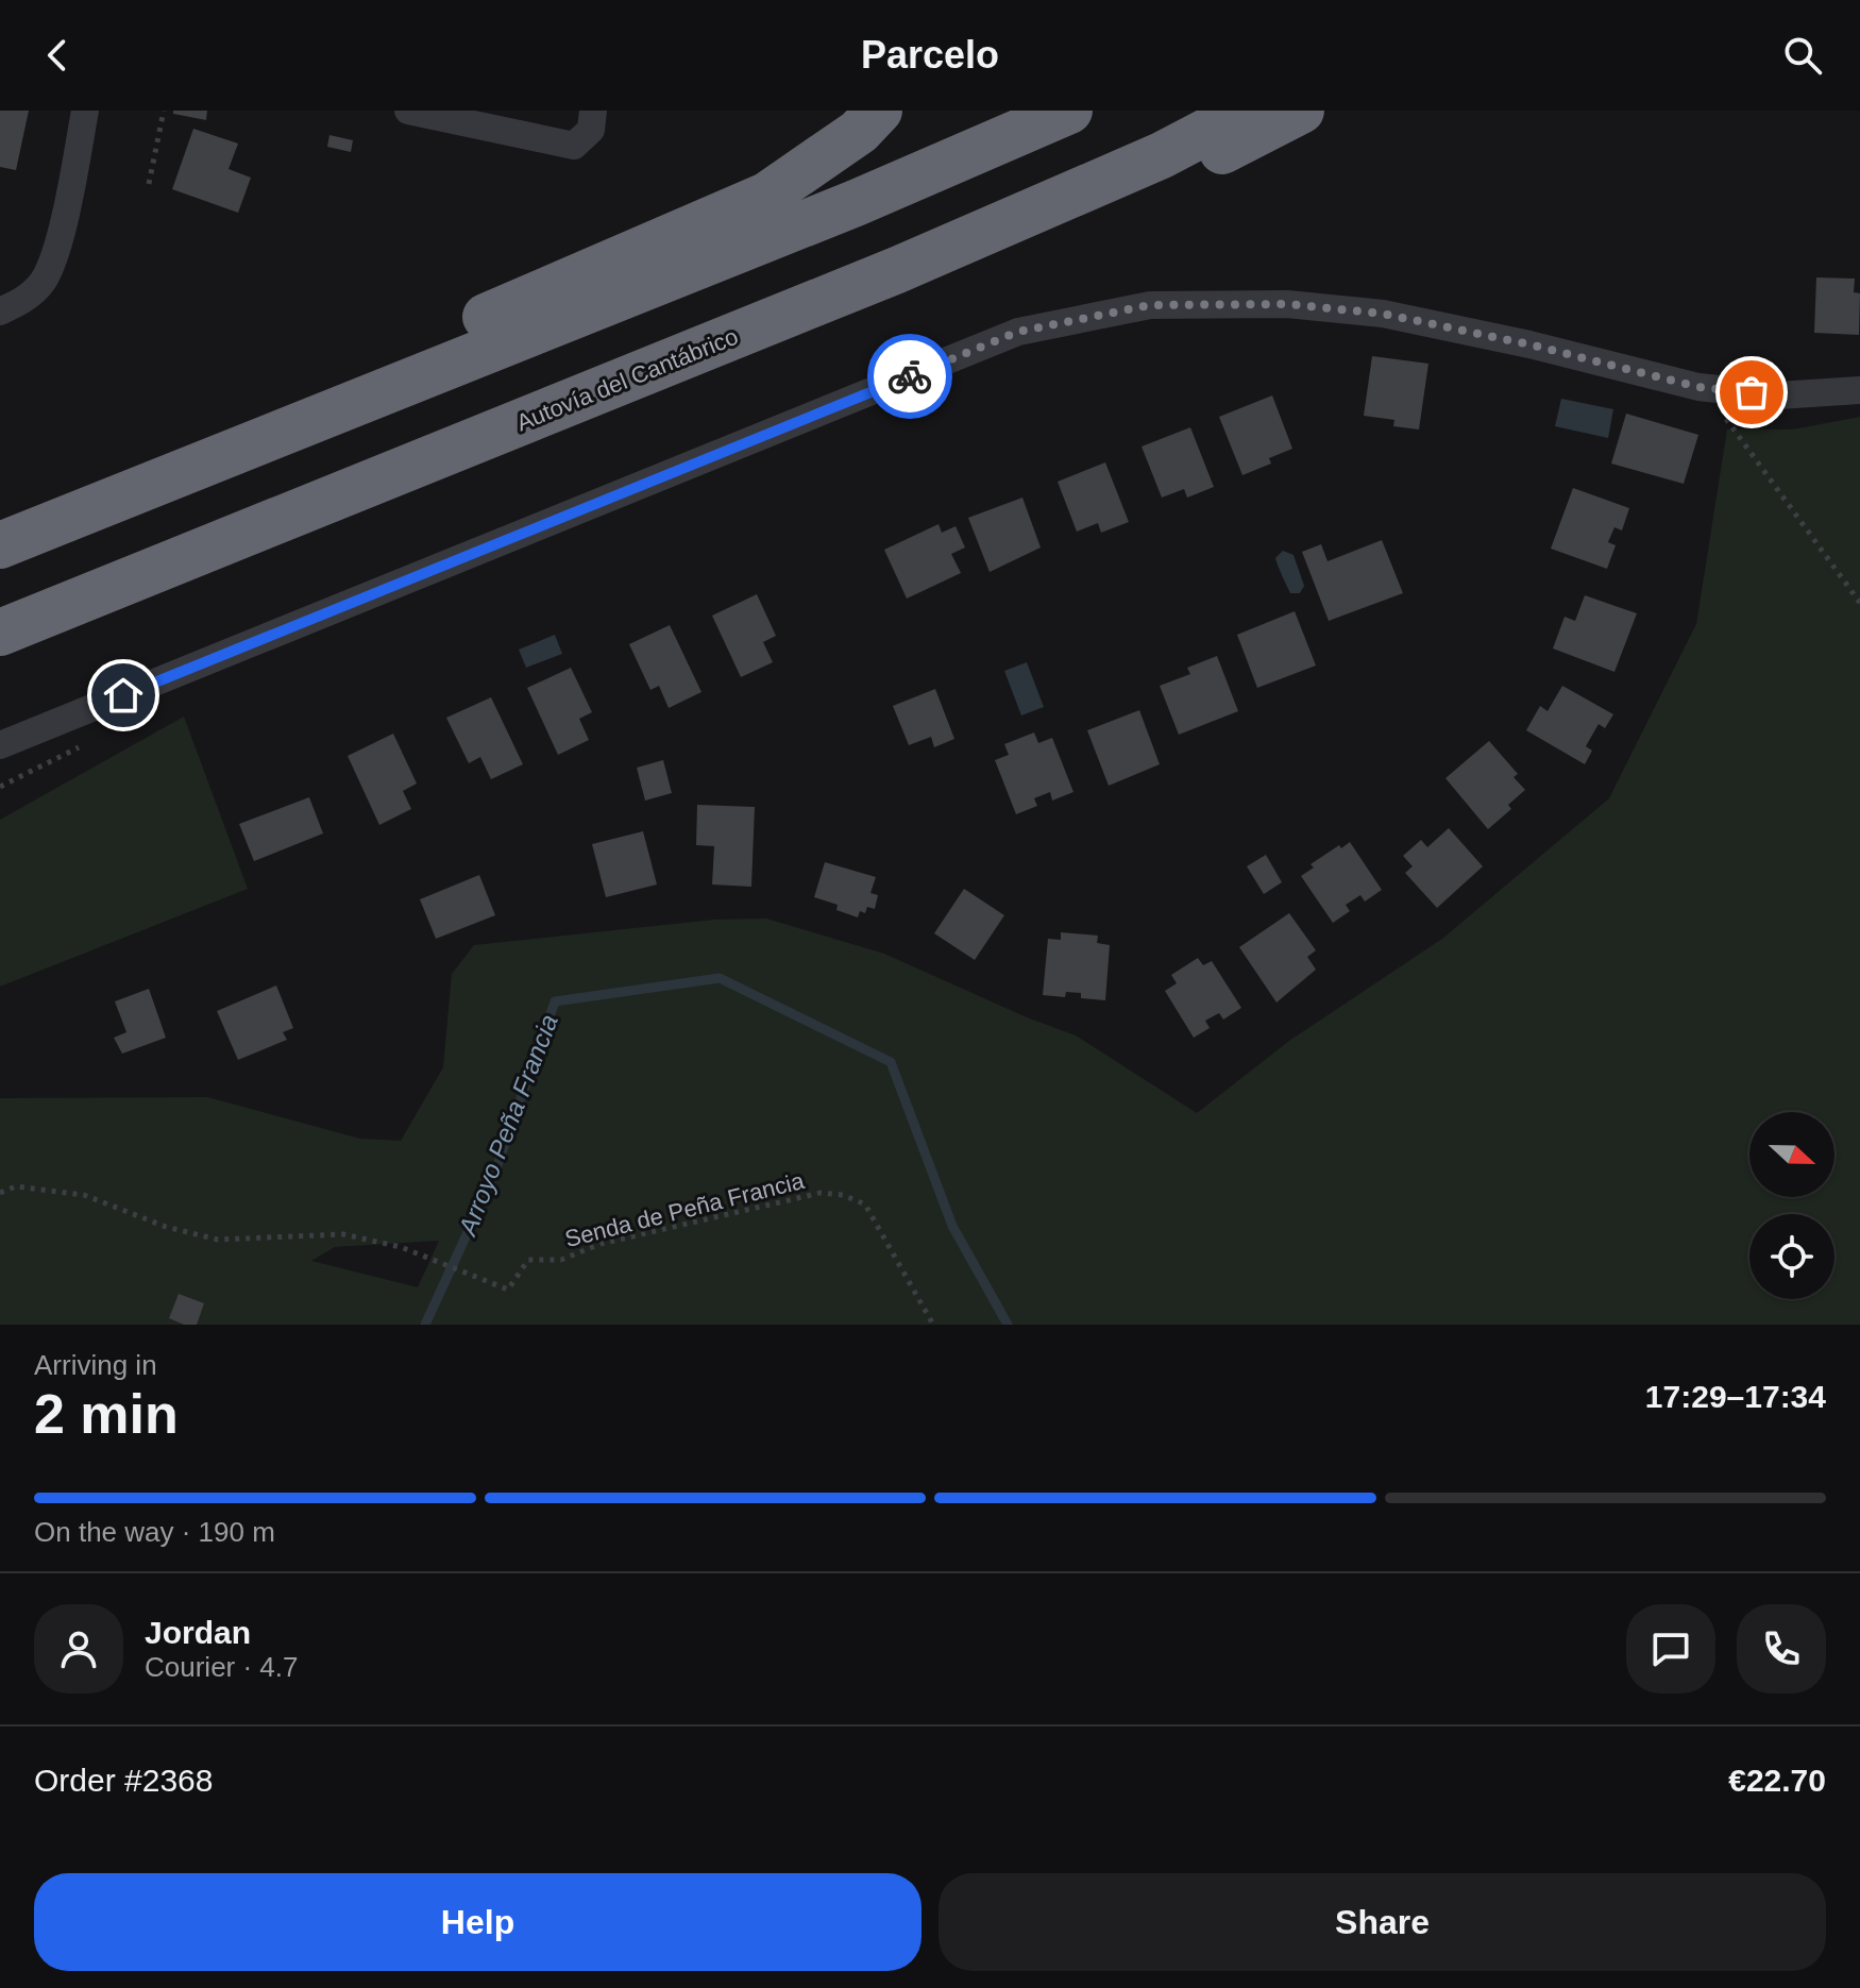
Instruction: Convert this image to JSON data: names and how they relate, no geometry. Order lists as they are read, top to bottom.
{
  "streets": {
    "highway": ["Autovía del Cantábrico"],
    "path": ["Senda de Peña Francia"]
  },
  "water": ["Arroyo Peña Francia"],
  "north": "right",
  "page": {
    "header": "Parcelo",
    "heading": ["2 min", "Arriving in", "17:29–17:34"],
    "panel": [
      "Jordan",
      "Courier · 4.7",
      "Order #2368",
      "€22.70"
    ],
    "bar": "On the way · 190 m",
    "buttons": ["Help", "Share"]
  }
}
